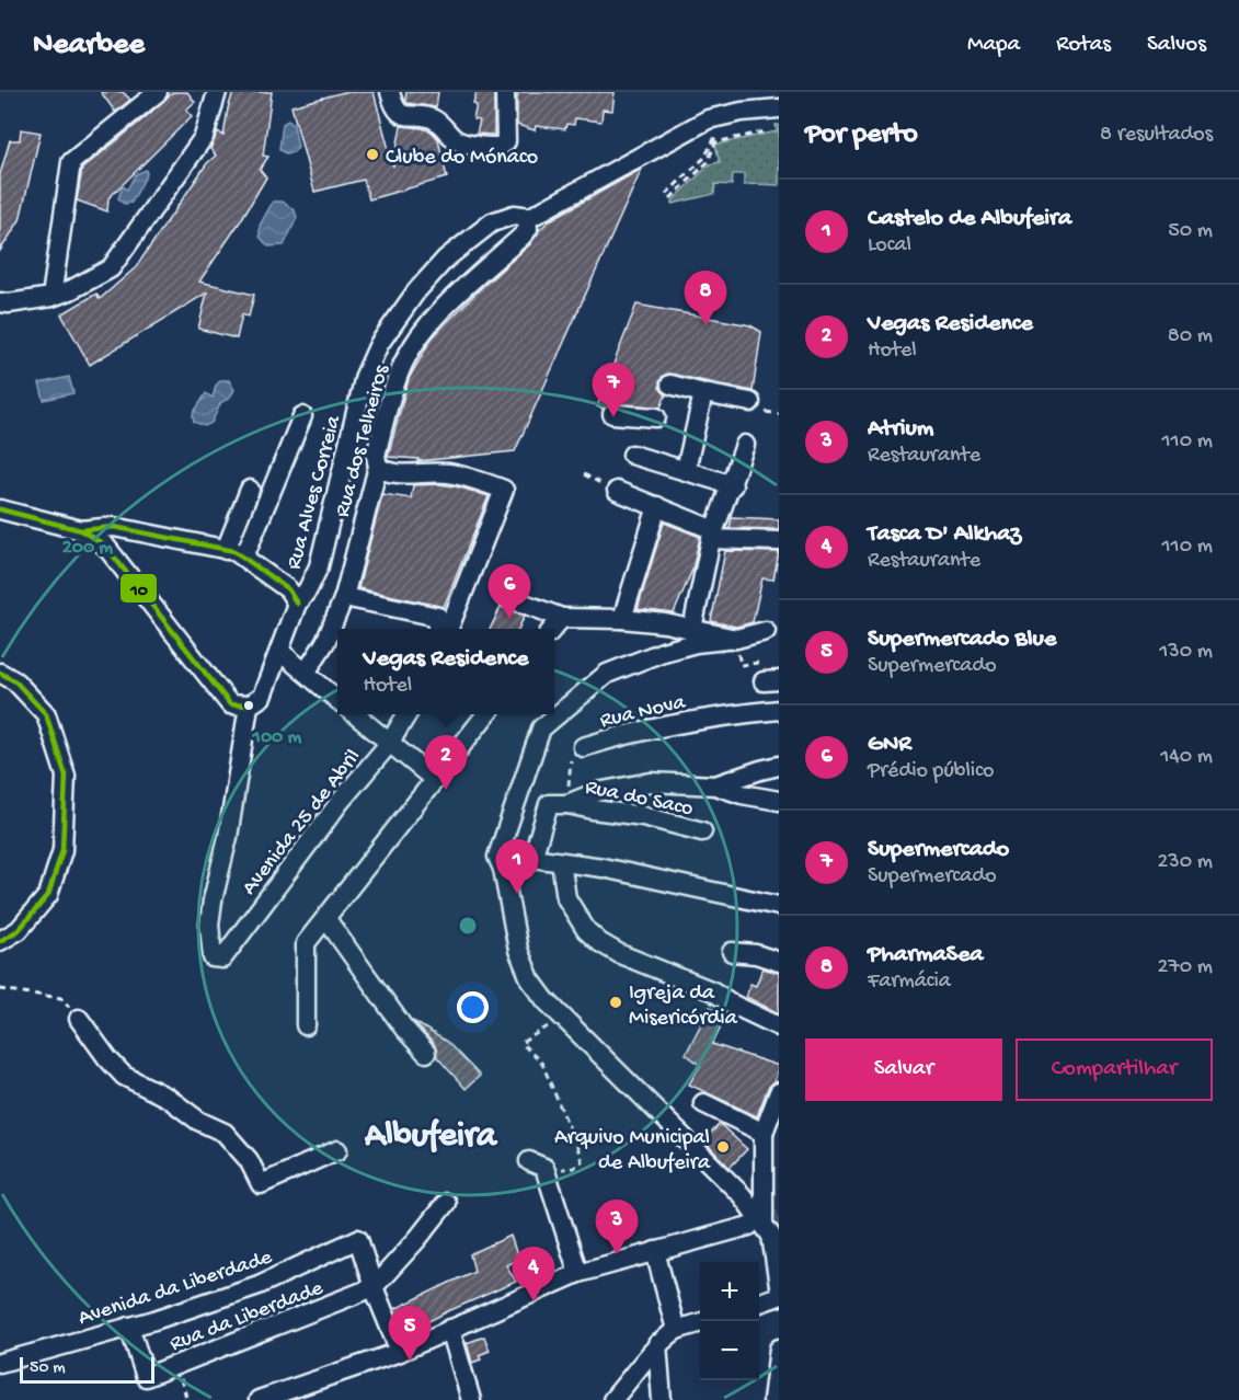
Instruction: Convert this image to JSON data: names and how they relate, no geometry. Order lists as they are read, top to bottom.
{
  "streets": {
    "street": [
      "Rua dos Telheiros",
      "Rua Alves Correia",
      "Rua Nova",
      "Rua do Saco",
      "Avenida 25 de Abril",
      "Avenida da Liberdade",
      "Rua da Liberdade"
    ]
  },
  "crossings": [
    ["Rua dos Telheiros", "Rua Alves Correia"],
    ["Rua Alves Correia", "Avenida 25 de Abril"],
    ["Rua Nova", "Rua do Saco"],
    ["Avenida da Liberdade", "Rua da Liberdade"]
  ],
  "districts": ["Albufeira"],
  "places": ["Clube do Mónaco", "Igreja da Misericórdia", "Arquivo Municipal de Albufeira"],
  "lines": ["transit line 10"],
  "scale_bar": "50 m",
  "page": {
    "header": "Nearbee",
    "nav": ["Mapa", "Rotas", "Salvos"],
    "heading": ["Por perto", "8 resultados"],
    "list": [
      {
        "mark": "1",
        "name": "Castelo de Albufeira",
        "note": "Local",
        "value": "50 m"
      },
      {
        "mark": "2",
        "name": "Vegas Residence",
        "note": "Hotel",
        "value": "80 m"
      },
      {
        "mark": "3",
        "name": "Atrium",
        "note": "Restaurante",
        "value": "110 m"
      },
      {
        "mark": "4",
        "name": "Tasca D' Alkhaz",
        "note": "Restaurante",
        "value": "110 m"
      },
      {
        "mark": "5",
        "name": "Supermercado Blue",
        "note": "Supermercado",
        "value": "130 m"
      },
      {
        "mark": "6",
        "name": "GNR",
        "note": "Prédio público",
        "value": "140 m"
      },
      {
        "mark": "7",
        "name": "Supermercado",
        "note": "Supermercado",
        "value": "230 m"
      },
      {
        "mark": "8",
        "name": "PharmaSea",
        "note": "Farmácia",
        "value": "270 m"
      }
    ],
    "pins": [
      "8",
      "7",
      "6",
      "2",
      "1",
      "3",
      "4",
      "5"
    ],
    "popup": ["Vegas Residence", "Hotel"],
    "buttons": ["Salvar", "Compartilhar"],
    "map_buttons": ["+", "−"],
    "scale": "50 m"
  },
  "rings": ["200 m", "100 m"]
}
